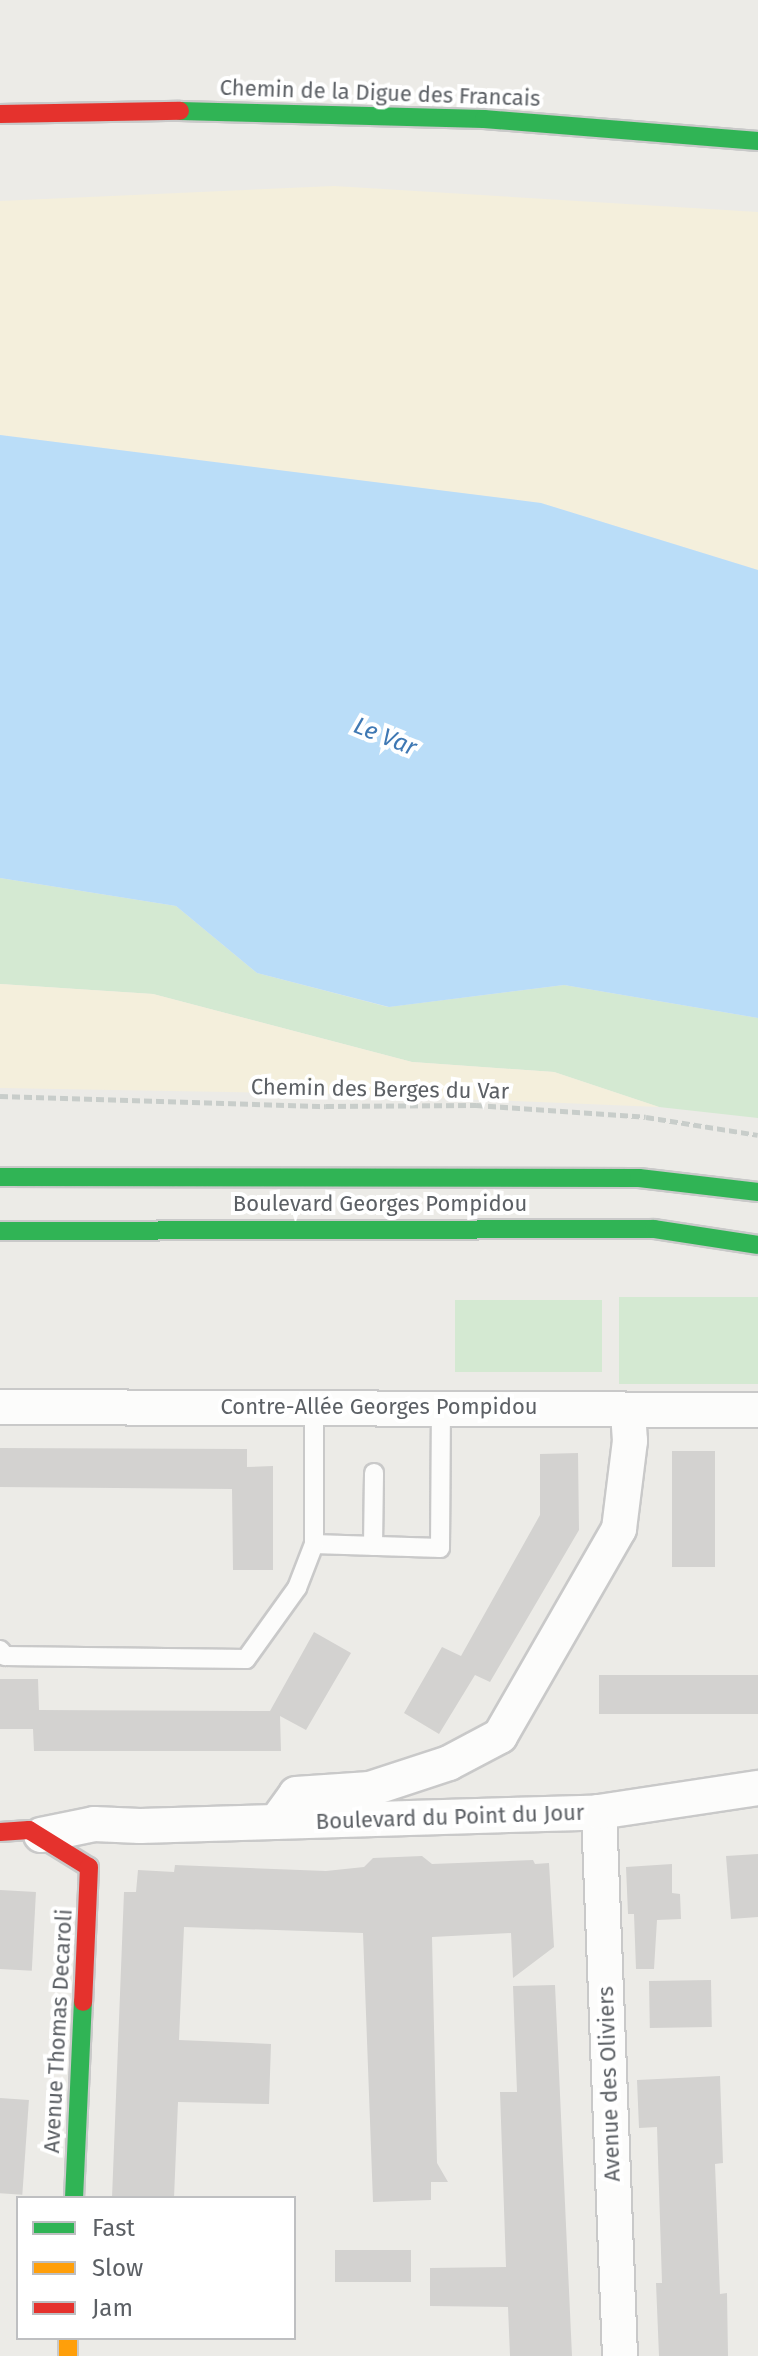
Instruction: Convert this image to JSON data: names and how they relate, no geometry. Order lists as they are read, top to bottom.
{
  "streets": {
    "main road": [
      "Chemin de la Digue des Francais",
      "Boulevard Georges Pompidou",
      "Boulevard du Point du Jour",
      "Avenue Thomas Decaroli"
    ],
    "street": ["Contre-Allée Georges Pompidou", "Avenue des Oliviers"],
    "path": ["Chemin des Berges du Var"]
  },
  "crossings": [
    ["Boulevard du Point du Jour", "Avenue Thomas Decaroli"],
    ["Boulevard du Point du Jour", "Avenue des Oliviers"]
  ],
  "water": ["Le Var"],
  "legend": ["Fast", "Slow", "Jam"]
}
